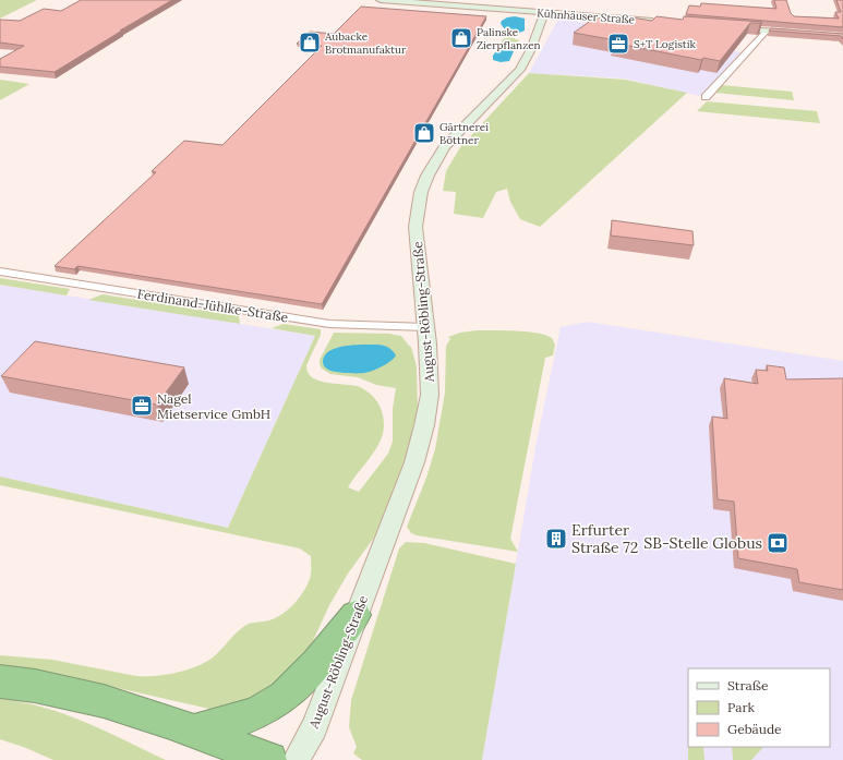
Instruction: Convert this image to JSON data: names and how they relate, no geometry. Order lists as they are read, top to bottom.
{
  "streets": {
    "street": ["Kühnhäuser Straße", "Ferdinand-Jühlke-Straße", "August-Röbling-Straße"]
  },
  "crossings": [
    ["Kühnhäuser Straße", "August-Röbling-Straße"],
    ["Ferdinand-Jühlke-Straße", "August-Röbling-Straße"]
  ],
  "places": {
    "shop": ["Palinske Zierpflanzen", "Aubacke Brotmanufaktur", "Gärtnerei Böttner"],
    "office": ["S+T Logistik", "Nagel Mietservice GmbH"],
    "building": ["Erfurter Straße 72"],
    "bank": ["SB-Stelle Globus"]
  },
  "legend": ["Straße", "Park", "Gebäude"]
}
